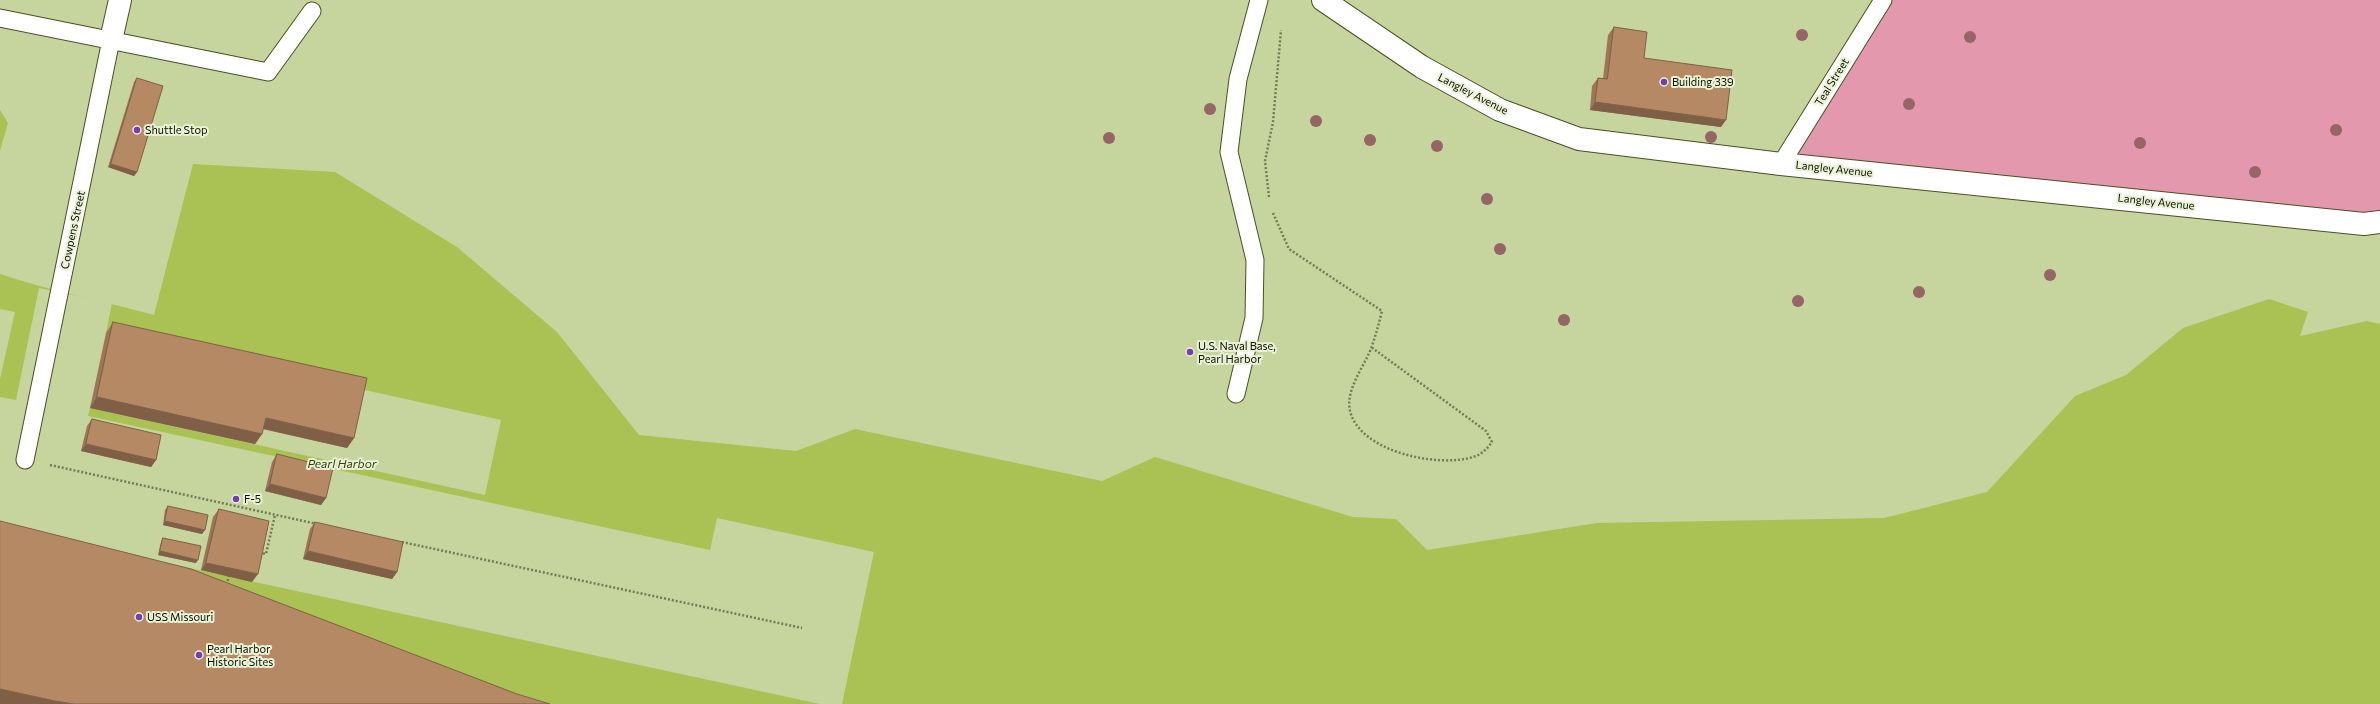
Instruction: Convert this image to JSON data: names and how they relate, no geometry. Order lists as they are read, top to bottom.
{
  "streets": {
    "street": ["Langley Avenue", "Cowpens Street"],
    "lane": ["Teal Street"]
  },
  "crossings": [
    ["Teal Street", "Langley Avenue"]
  ],
  "water": ["Pearl Harbor"],
  "places": [
    "Building 339",
    "Shuttle Stop",
    "U.S. Naval Base, Pearl Harbor",
    "F-5",
    "USS Missouri",
    "Pearl Harbor Historic Sites"
  ]
}
